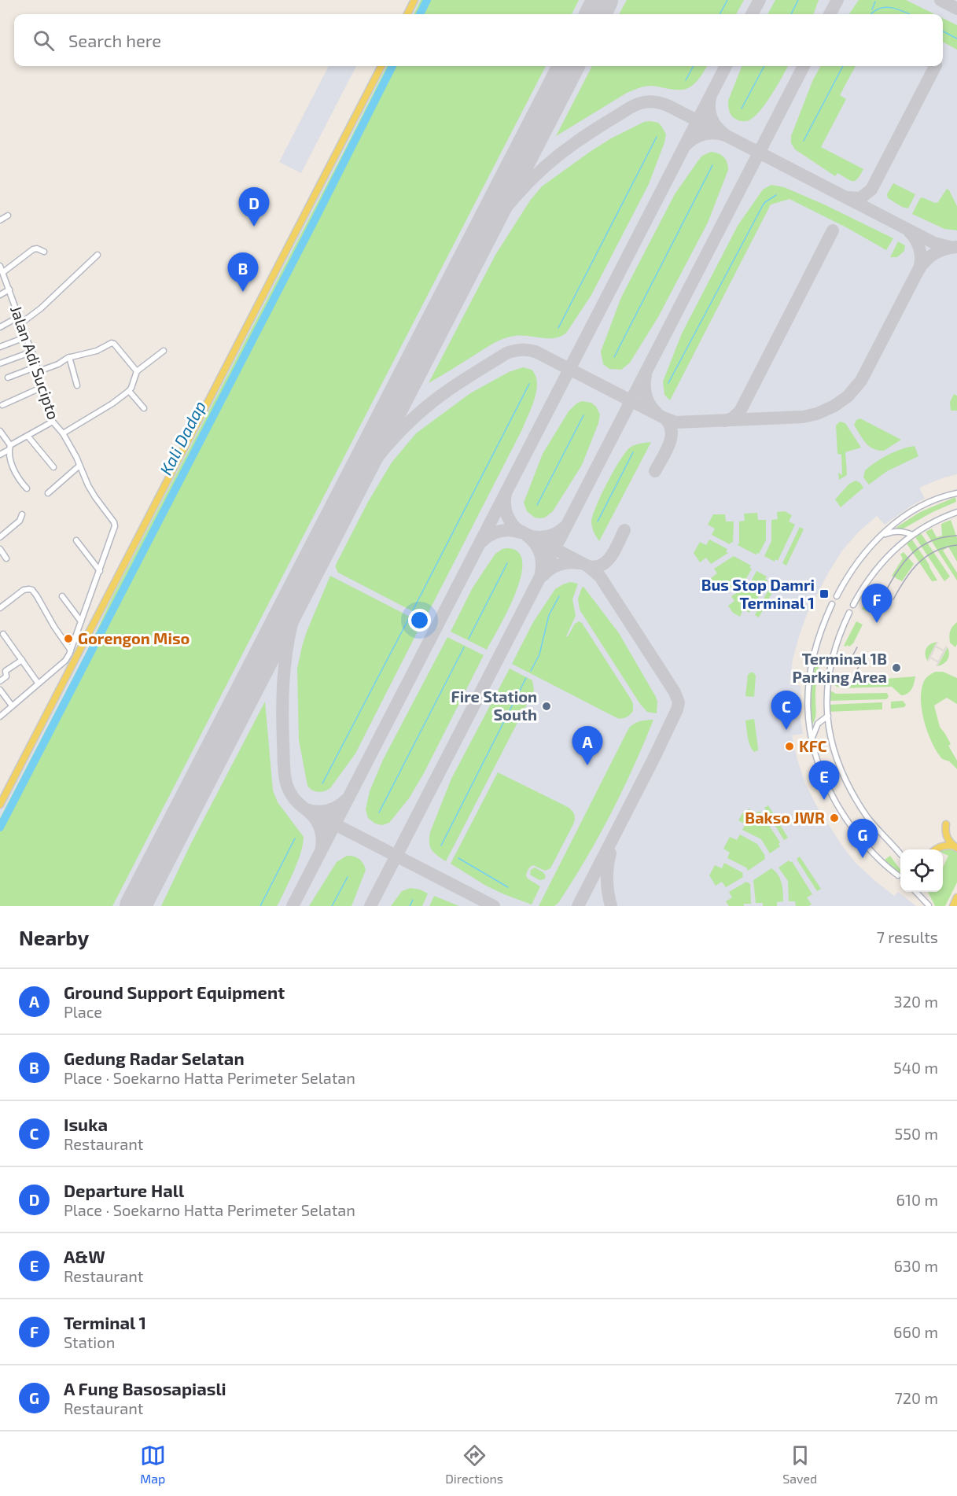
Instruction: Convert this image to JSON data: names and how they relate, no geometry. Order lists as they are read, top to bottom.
{
  "streets": {
    "street": ["Jalan Adi Sucipto"]
  },
  "water": ["Kali Dadap"],
  "places": {
    "transit": ["Bus Stop Damri Terminal 1"],
    "other": [
      "Gorengon Miso",
      "Terminal 1B Parking Area",
      "Fire Station South",
      "KFC",
      "Bakso JWR"
    ]
  },
  "page": {
    "search": "Search here",
    "pins": [
      "D",
      "B",
      "F",
      "C",
      "A",
      "E",
      "G"
    ],
    "heading": ["Nearby", "7 results"],
    "list": [
      {
        "mark": "A",
        "name": "Ground Support Equipment",
        "note": "Place",
        "value": "320 m"
      },
      {
        "mark": "B",
        "name": "Gedung Radar Selatan",
        "note": "Place · Soekarno Hatta Perimeter Selatan",
        "value": "540 m"
      },
      {
        "mark": "C",
        "name": "Isuka",
        "note": "Restaurant",
        "value": "550 m"
      },
      {
        "mark": "D",
        "name": "Departure Hall",
        "note": "Place · Soekarno Hatta Perimeter Selatan",
        "value": "610 m"
      },
      {
        "mark": "E",
        "name": "A&W",
        "note": "Restaurant",
        "value": "630 m"
      },
      {
        "mark": "F",
        "name": "Terminal 1",
        "note": "Station",
        "value": "660 m"
      },
      {
        "mark": "G",
        "name": "A Fung Basosapiasli",
        "note": "Restaurant",
        "value": "720 m"
      }
    ],
    "nav": ["Map", "Directions", "Saved"]
  }
}
